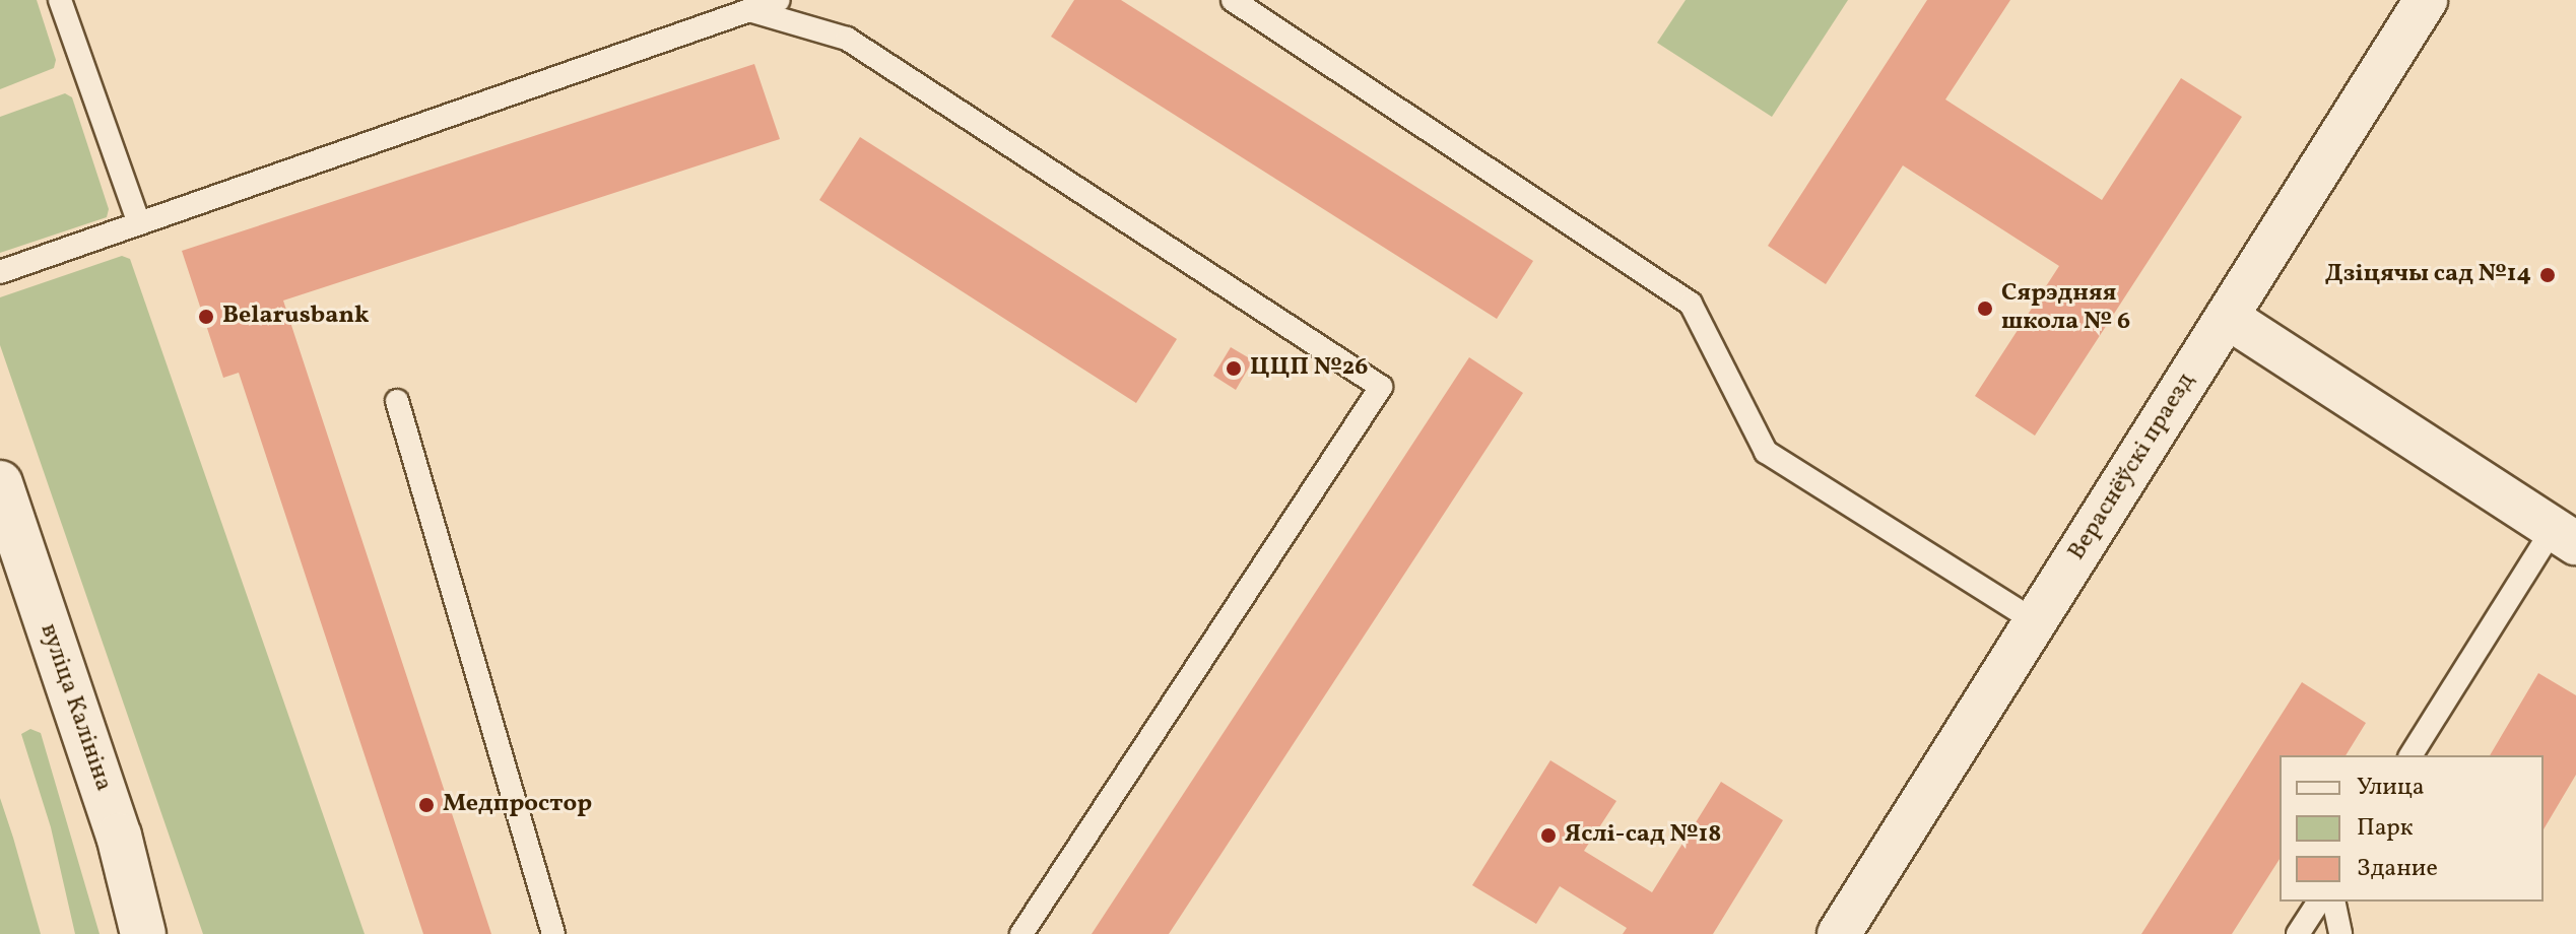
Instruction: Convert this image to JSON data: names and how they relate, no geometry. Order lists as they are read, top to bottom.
{
  "streets": {
    "main road": ["вуліца Калініна"],
    "street": ["Вераснёўскі праезд"]
  },
  "places": [
    "Дзіцячы сад №14",
    "Сярэдняя школа № 6",
    "Belarusbank",
    "ЦЦП №26",
    "Медпростор",
    "Яслі-сад №18"
  ],
  "legend": ["Улица", "Парк", "Здание"]
}
